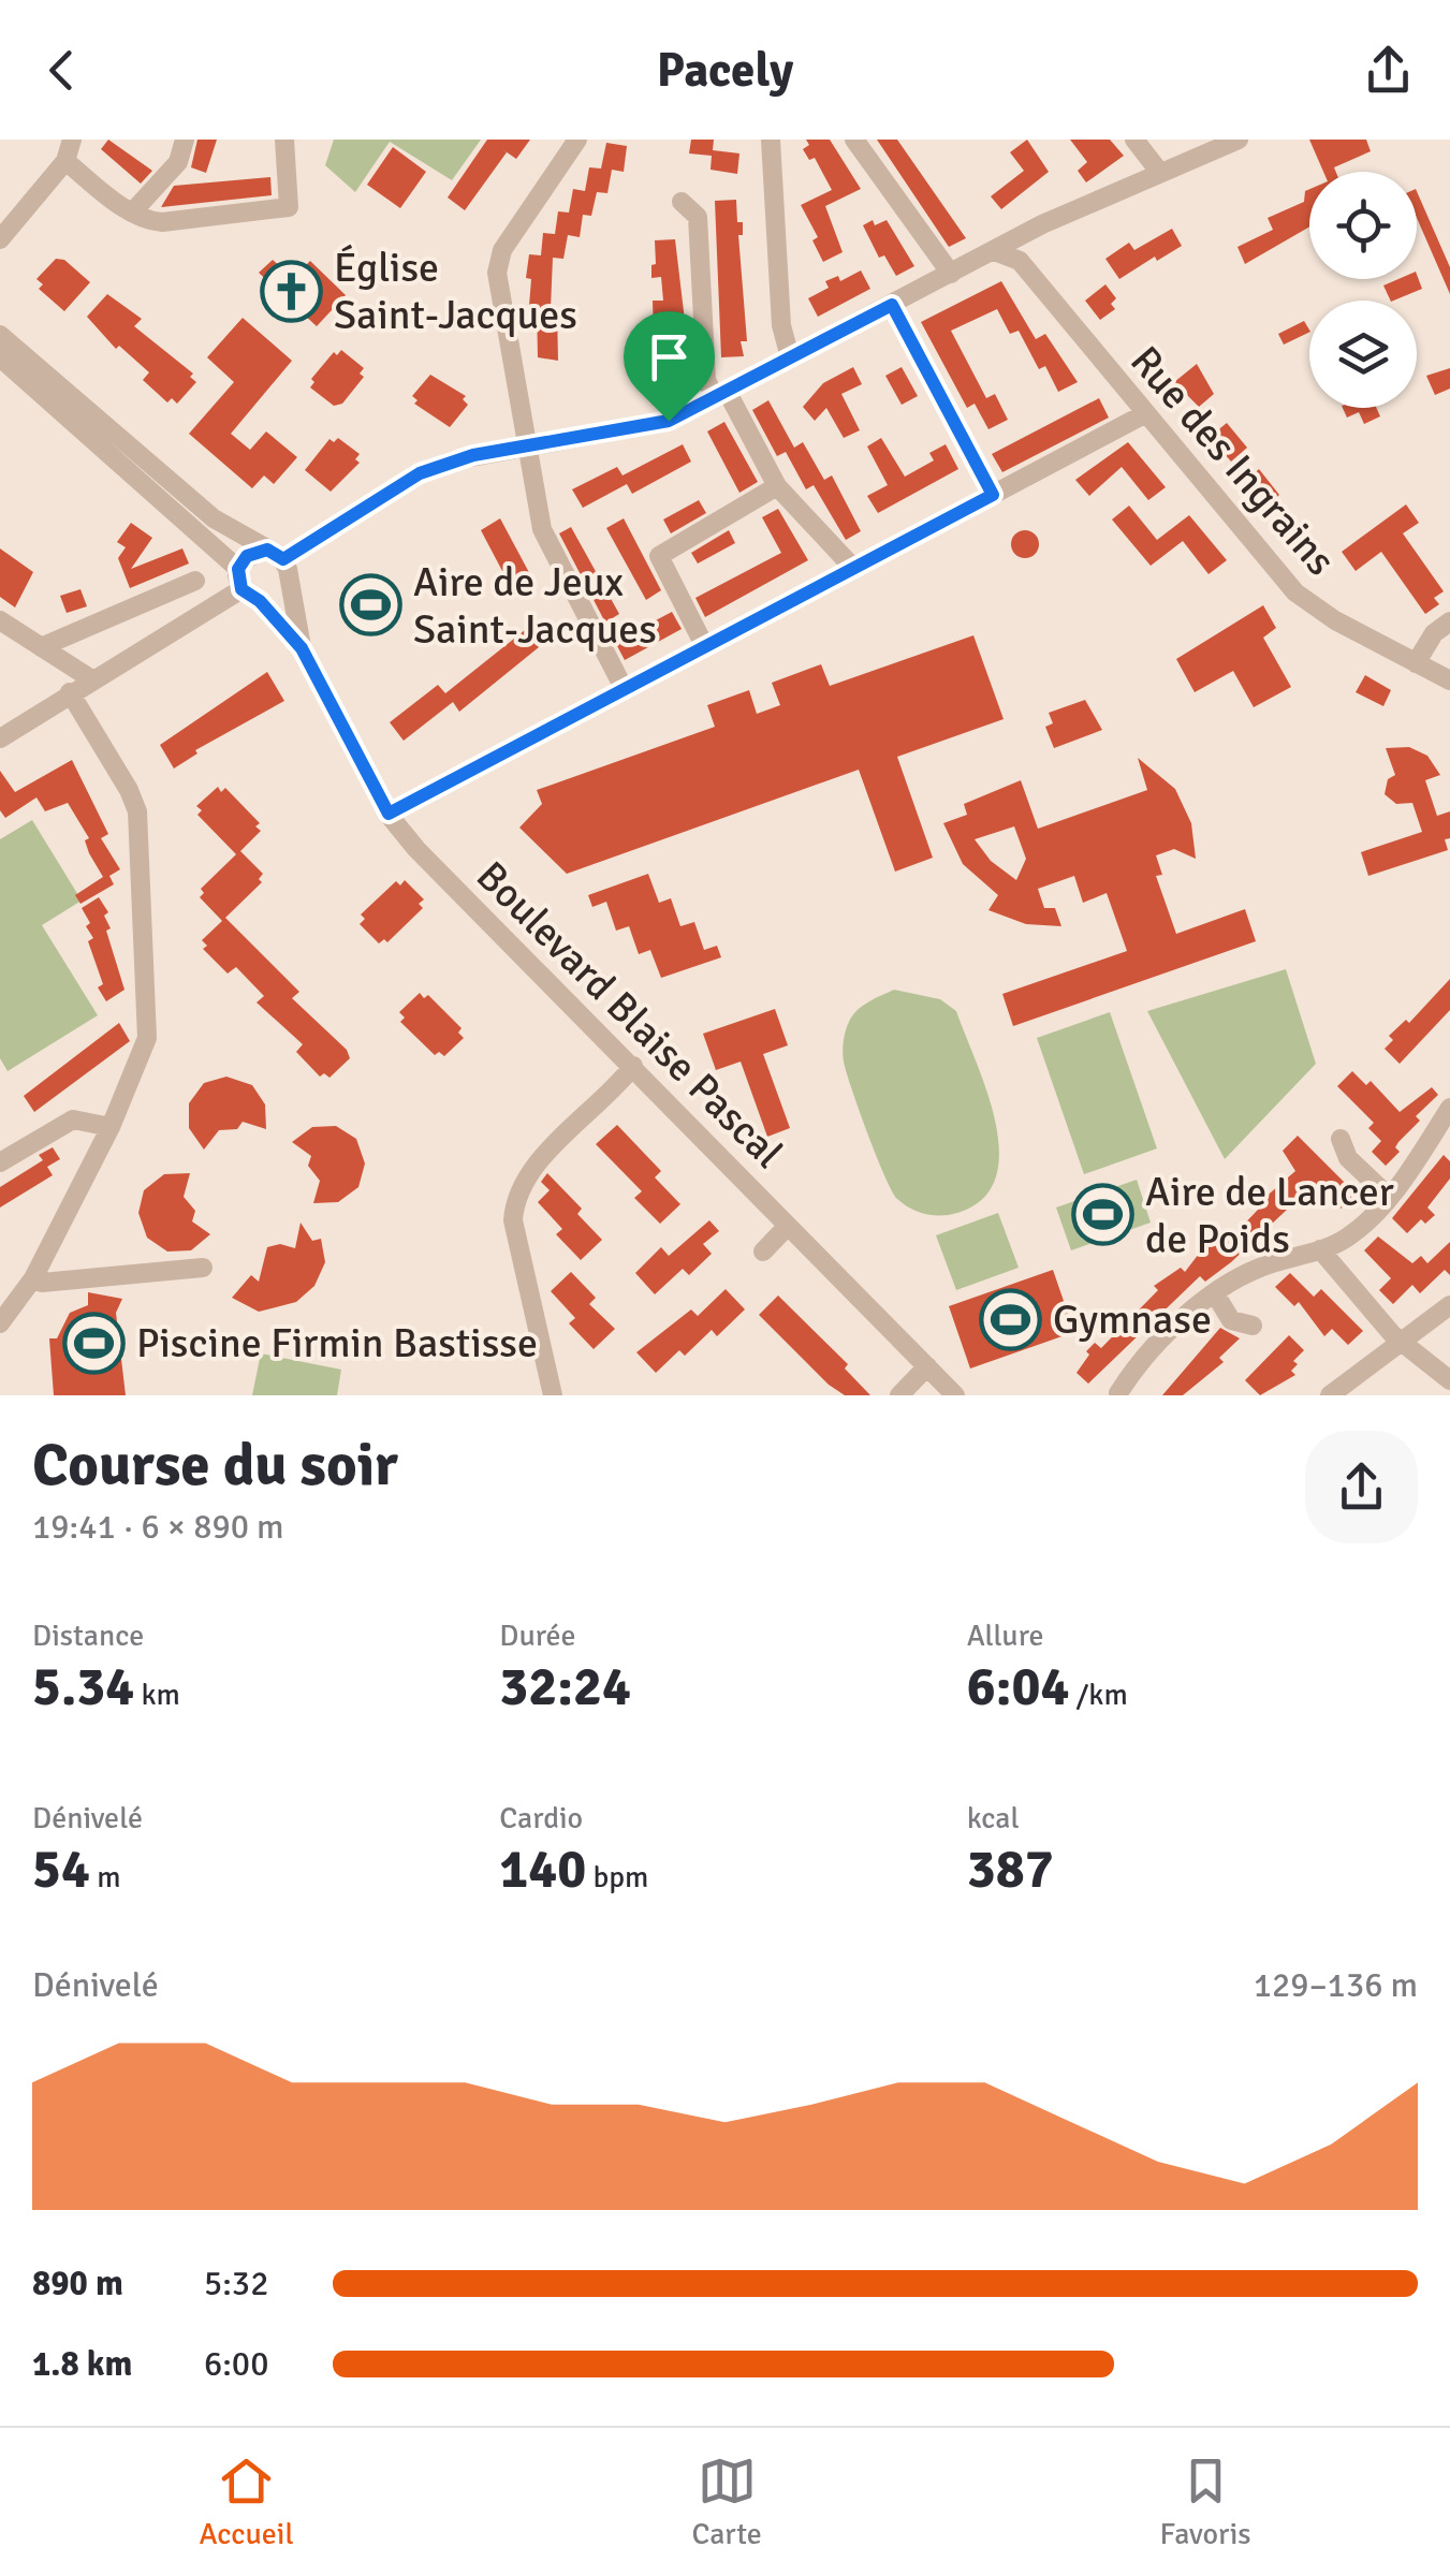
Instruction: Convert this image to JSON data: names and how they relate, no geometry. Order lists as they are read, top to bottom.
{
  "streets": {
    "street": ["Rue des Ingrains", "Boulevard Blaise Pascal"]
  },
  "places": {
    "church": ["Église Saint-Jacques"],
    "sports": [
      "Aire de Jeux Saint-Jacques",
      "Aire de Lancer de Poids",
      "Gymnase",
      "Piscine Firmin Bastisse"
    ]
  },
  "page": {
    "header": "Pacely",
    "heading": ["Course du soir", "19:41 · 6 × 890 m"],
    "stats": [
      ["Distance", "5.34 km"],
      ["Durée", "32:24"],
      ["Allure", "6:04 /km"],
      ["Dénivelé", "54 m"],
      ["Cardio", "140 bpm"],
      ["kcal", "387"]
    ],
    "chart": ["Dénivelé", "129–136 m"],
    "list": [
      {
        "name": "890 m",
        "note": "5:32"
      },
      {
        "name": "1.8 km",
        "note": "6:00"
      }
    ],
    "tabs": ["Accueil", "Carte", "Favoris"]
  }
}
